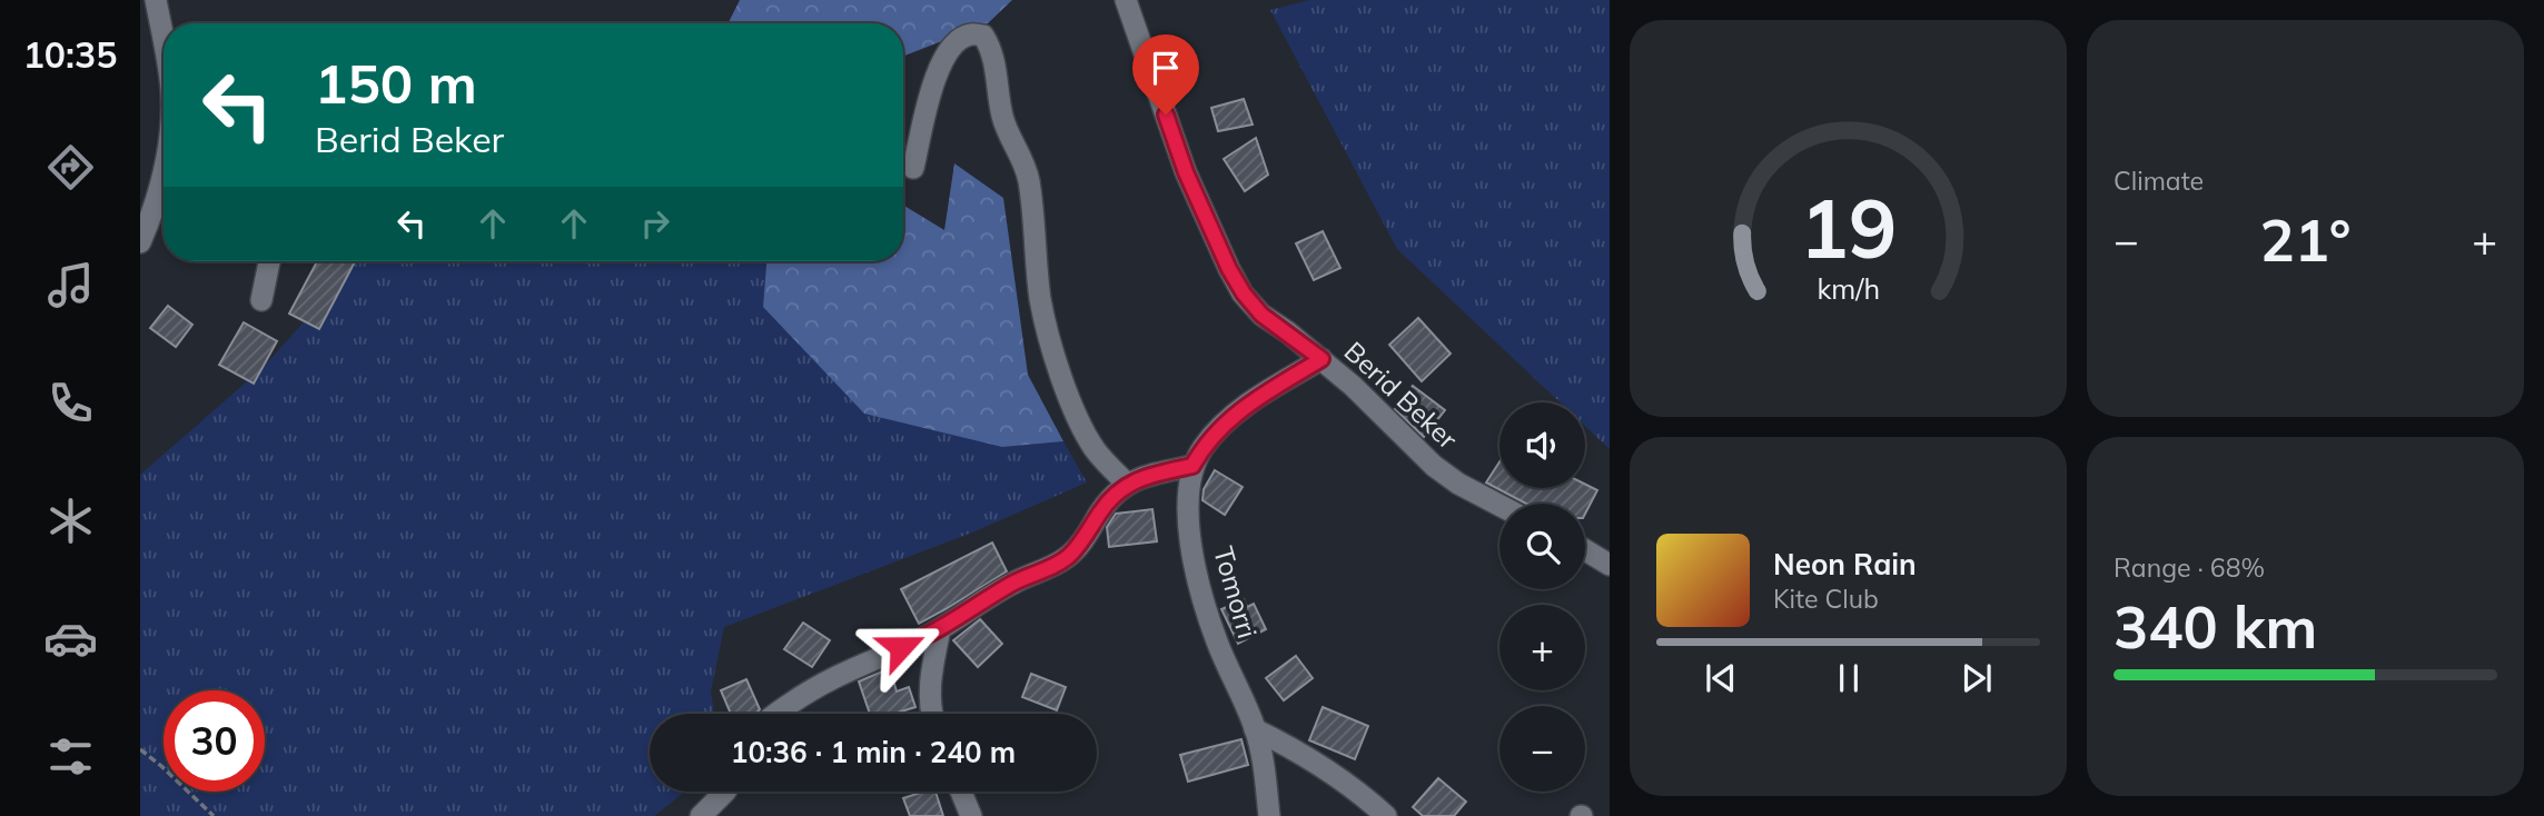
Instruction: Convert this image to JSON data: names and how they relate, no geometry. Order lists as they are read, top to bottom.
{
  "streets": {
    "street": ["Berid Beker", "Tomorri"]
  },
  "page": {
    "tabs": "10:35",
    "tile": [
      "Climate",
      ["Range · 68%", "340 km"]
    ],
    "turn": ["150 m", "Berid Beker"],
    "heat": ["−", "21°", "+"],
    "map_buttons": ["+", "−"],
    "song": ["Neon Rain", "Kite Club"],
    "limit": "30",
    "trip": "10:36 · 1 min · 240 m",
    "gauge": ["19", "km/h"]
  }
}
